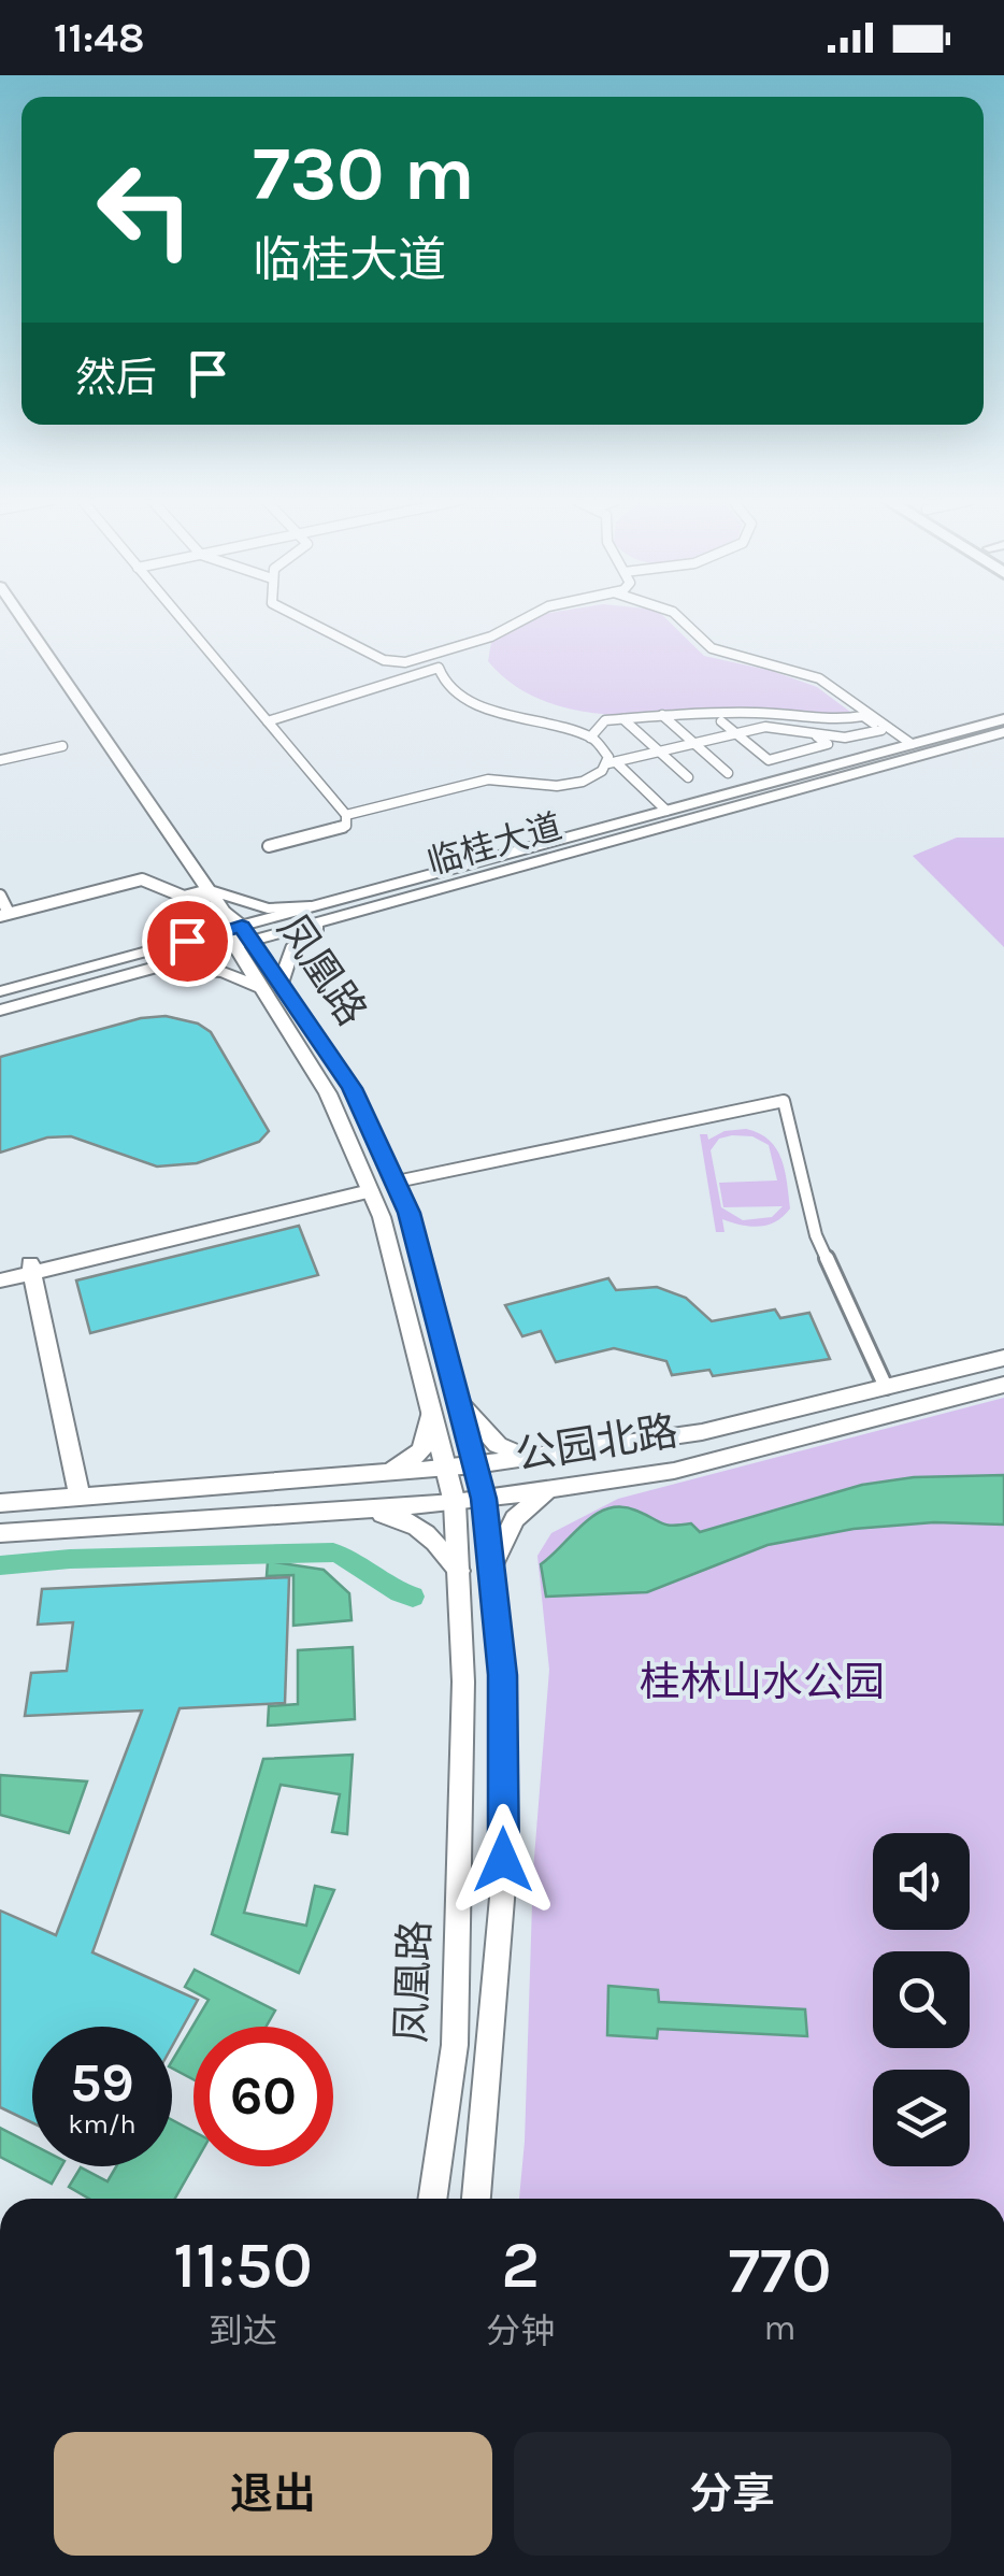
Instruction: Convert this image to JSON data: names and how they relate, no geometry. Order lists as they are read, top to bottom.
{
  "streets": {
    "main road": ["临桂大道", "凤凰路", "公园北路"]
  },
  "crossings": [
    ["临桂大道", "凤凰路"],
    ["凤凰路", "公园北路"]
  ],
  "parks": ["桂林山水公园"],
  "page": {
    "status": "11:48",
    "turn": ["730 m", "临桂大道"],
    "then": "然后",
    "speed": "59 km/h",
    "limit": "60",
    "eta": [
      "11:50",
      "到达",
      "2",
      "分钟",
      "770",
      "m"
    ],
    "buttons": ["退出", "分享"]
  }
}
